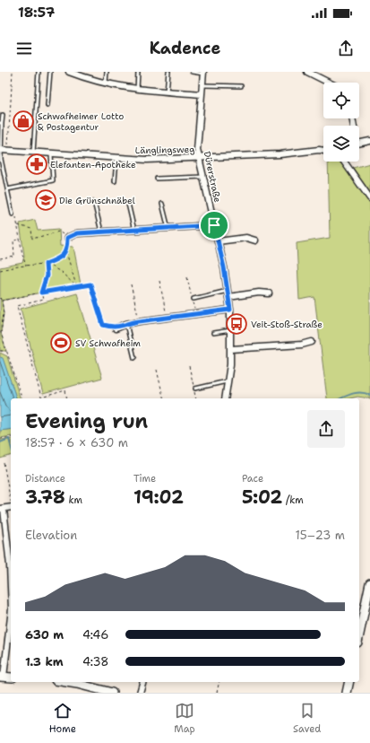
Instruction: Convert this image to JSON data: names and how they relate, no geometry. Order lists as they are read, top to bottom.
{
  "streets": {
    "street": ["Länglingsweg", "Dürerstraße"]
  },
  "crossings": [
    ["Länglingsweg", "Dürerstraße"]
  ],
  "places": {
    "shop": ["Schwafheimer Lotto & Postagentur"],
    "pharmacy": ["Elefanten-Apotheke"],
    "school or university": ["Die Grünschnäbel"],
    "bus stop": ["Veit-Stoß-Straße"],
    "sports": ["SV Schwafheim"]
  },
  "page": {
    "status": "18:57",
    "header": "Kadence",
    "heading": ["Evening run", "18:57 · 6 × 630 m"],
    "stats": [
      ["Distance", "3.78 km"],
      ["Time", "19:02"],
      ["Pace", "5:02 /km"]
    ],
    "chart": ["Elevation", "15–23 m"],
    "list": [
      {
        "name": "630 m",
        "note": "4:46"
      },
      {
        "name": "1.3 km",
        "note": "4:38"
      }
    ],
    "tabs": ["Home", "Map", "Saved"]
  }
}
